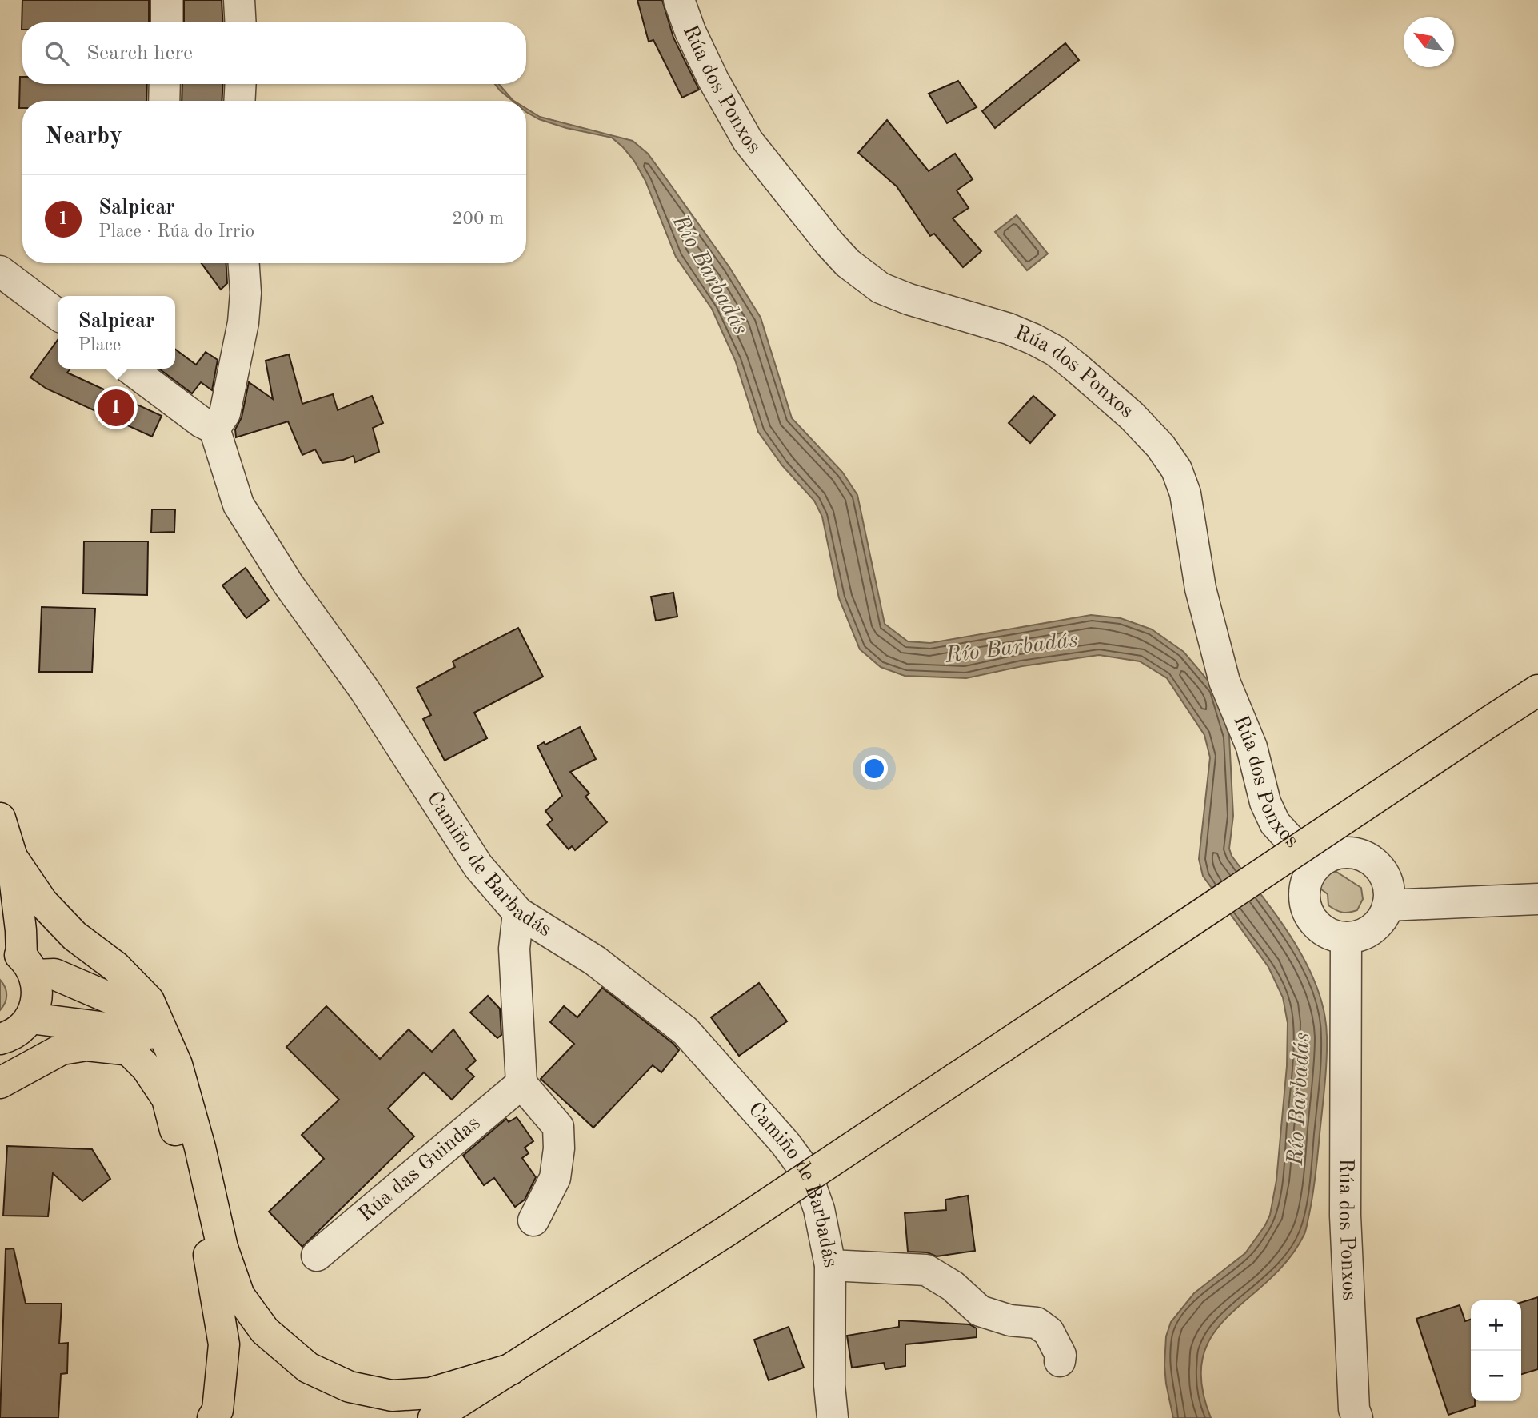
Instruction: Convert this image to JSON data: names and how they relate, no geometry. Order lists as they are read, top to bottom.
{
  "streets": {
    "street": ["Rúa dos Ponxos", "Camiño de Barbadás", "Rúa das Guindas"]
  },
  "water": ["Río Barbadás"],
  "north": "top left",
  "page": {
    "search": "Search here",
    "heading": "Nearby",
    "list": [
      {
        "mark": "1",
        "name": "Salpicar",
        "note": "Place · Rúa do Irrio",
        "value": "200 m"
      }
    ],
    "popup": ["Salpicar", "Place"],
    "pins": "1",
    "map_buttons": ["+", "−"]
  }
}
